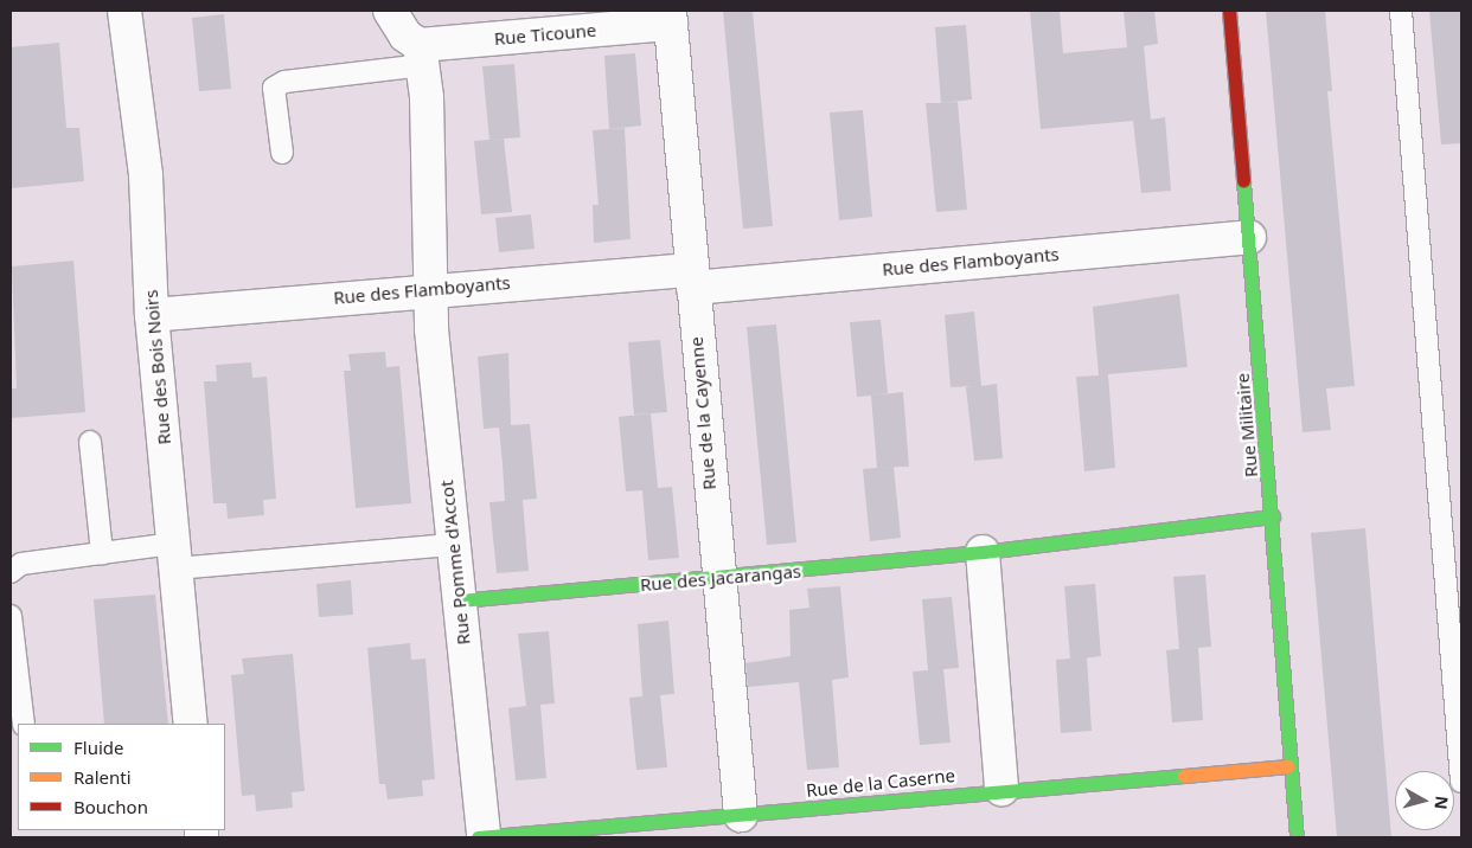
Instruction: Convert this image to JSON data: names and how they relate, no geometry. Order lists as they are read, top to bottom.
{
  "streets": {
    "street": [
      "Rue Ticoune",
      "Rue des Flamboyants",
      "Rue des Bois Noirs",
      "Rue de la Cayenne",
      "Rue Militaire",
      "Rue Pomme d'Accot",
      "Rue des Jacarangas",
      "Rue de la Caserne"
    ]
  },
  "crossings": [
    ["Rue Ticoune", "Rue de la Cayenne"],
    ["Rue des Flamboyants", "Rue des Bois Noirs"],
    ["Rue des Flamboyants", "Rue de la Cayenne"],
    ["Rue des Flamboyants", "Rue Militaire"],
    ["Rue des Flamboyants", "Rue Pomme d'Accot"],
    ["Rue de la Cayenne", "Rue des Jacarangas"],
    ["Rue de la Cayenne", "Rue de la Caserne"],
    ["Rue Militaire", "Rue des Jacarangas"],
    ["Rue Militaire", "Rue de la Caserne"],
    ["Rue Pomme d'Accot", "Rue des Jacarangas"],
    ["Rue Pomme d'Accot", "Rue de la Caserne"]
  ],
  "legend": ["Fluide", "Ralenti", "Bouchon"],
  "north": "right"
}
